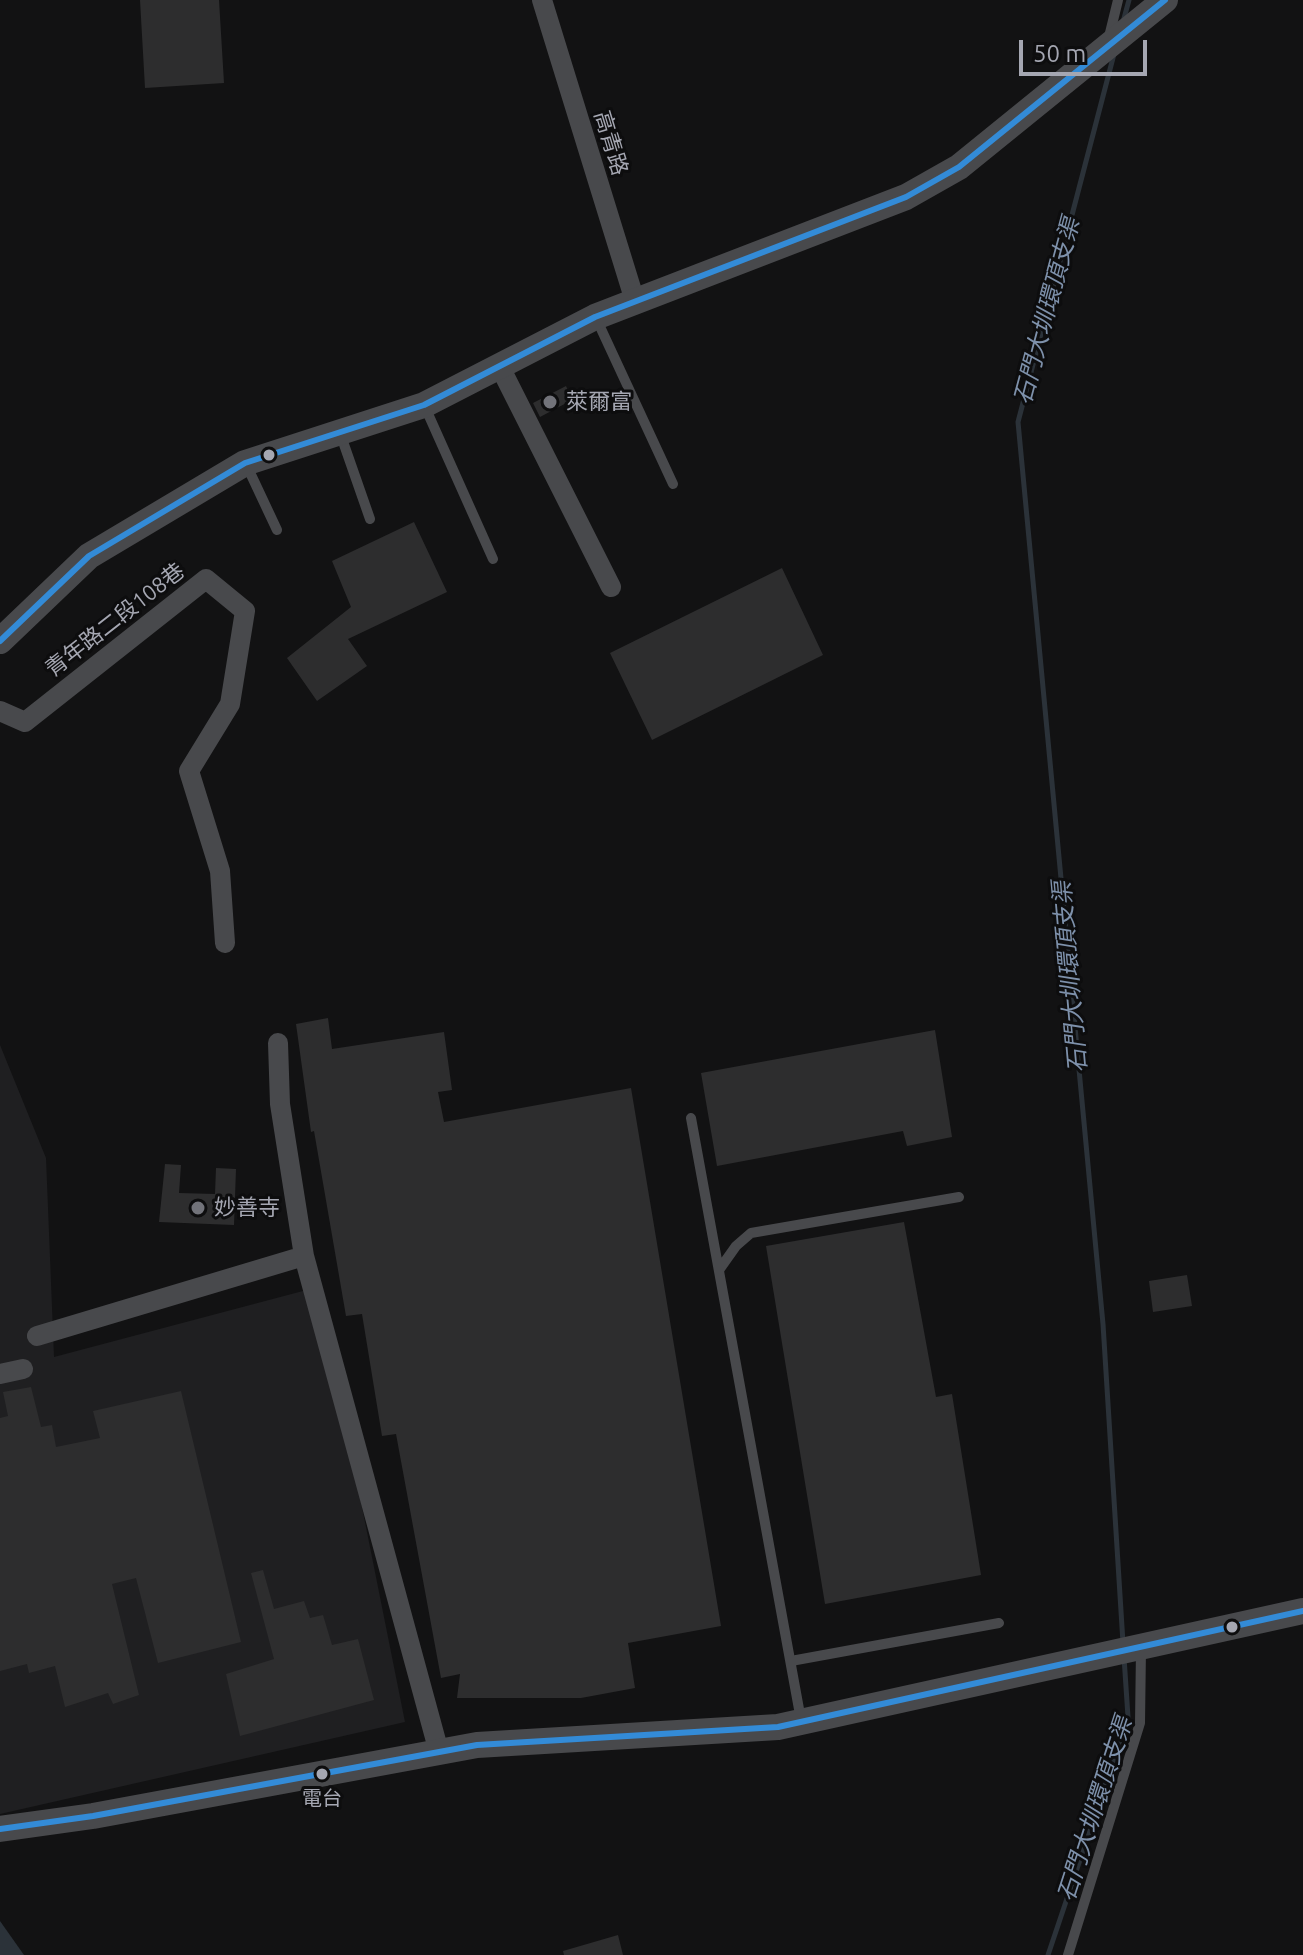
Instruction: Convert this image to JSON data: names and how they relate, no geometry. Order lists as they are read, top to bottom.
{
  "streets": {
    "street": ["高青路", "青年路二段108巷"]
  },
  "water": ["石門大圳環頂支渠"],
  "places": ["萊爾富", "妙善寺", "電台"],
  "scale_bar": "50 m"
}
